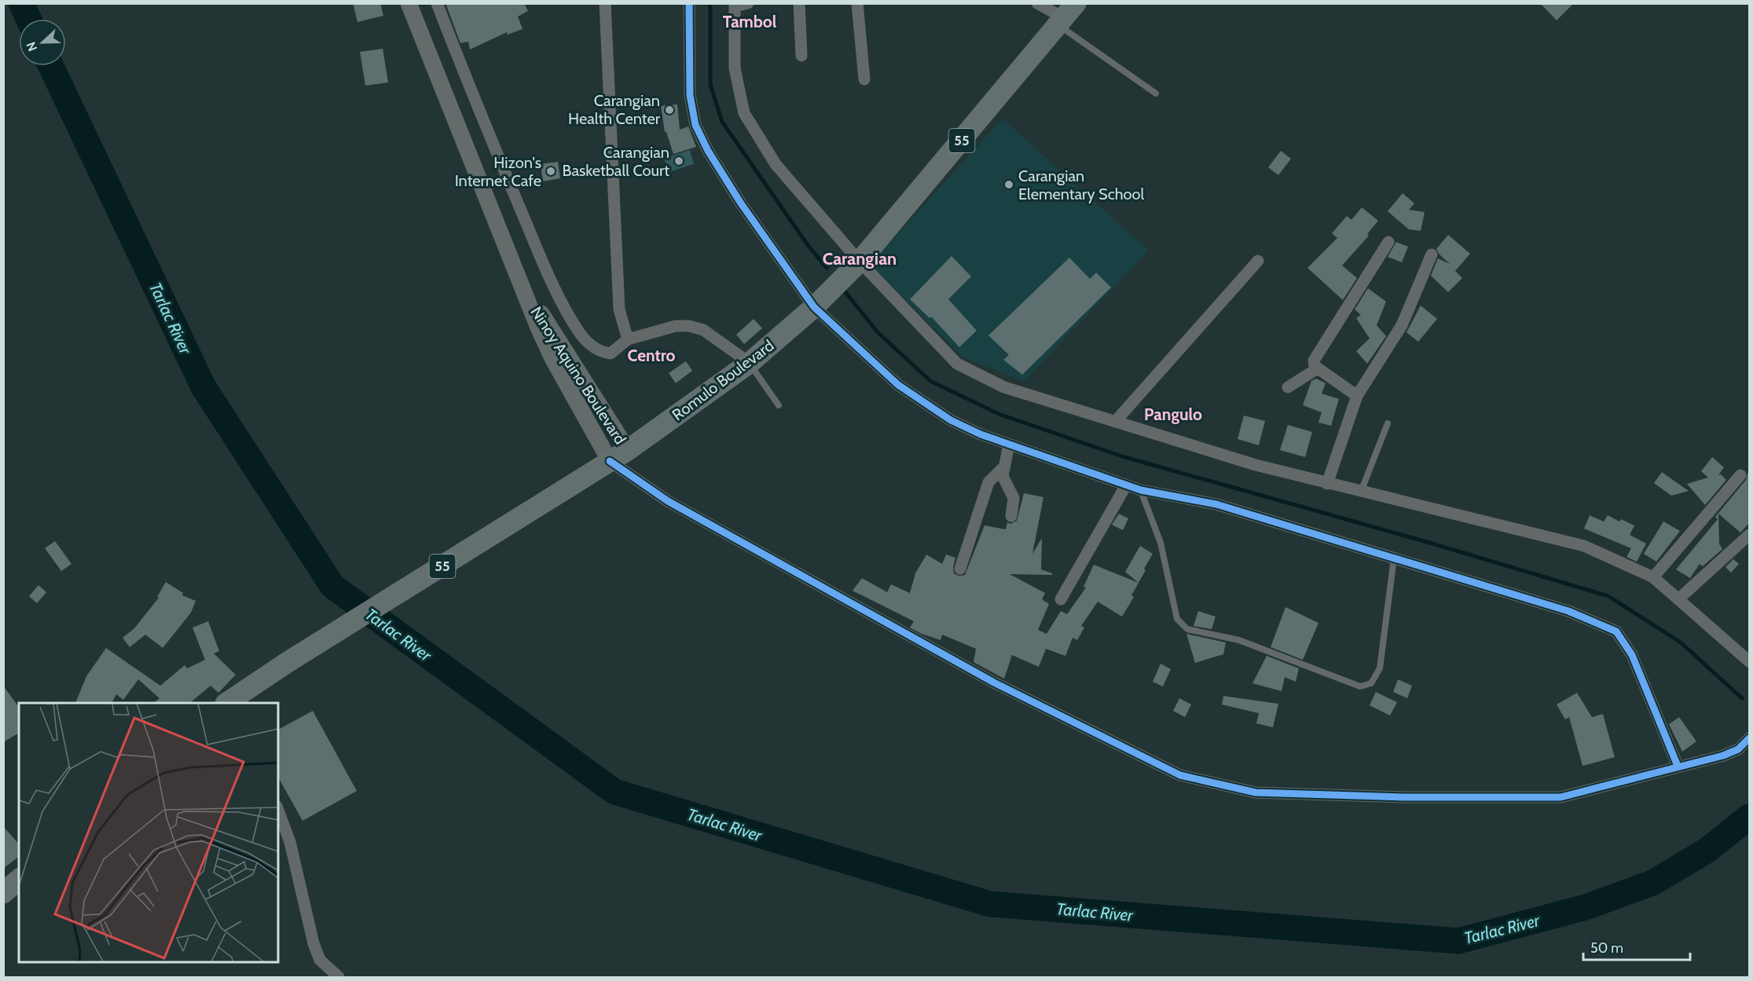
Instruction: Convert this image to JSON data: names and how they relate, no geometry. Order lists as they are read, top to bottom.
{
  "streets": {
    "highway": ["55", "Romulo Boulevard"],
    "main road": ["Ninoy Aquino Boulevard"]
  },
  "crossings": [
    ["Ninoy Aquino Boulevard", "Romulo Boulevard"]
  ],
  "districts": [
    "Tambol",
    "Carangian",
    "Centro",
    "Pangulo"
  ],
  "water": ["Tarlac River"],
  "places": [
    "Carangian Health Center",
    "Carangian Basketball Court",
    "Hizon's Internet Cafe",
    "Carangian Elementary School"
  ],
  "scale_bar": "50 m",
  "north": "left"
}
